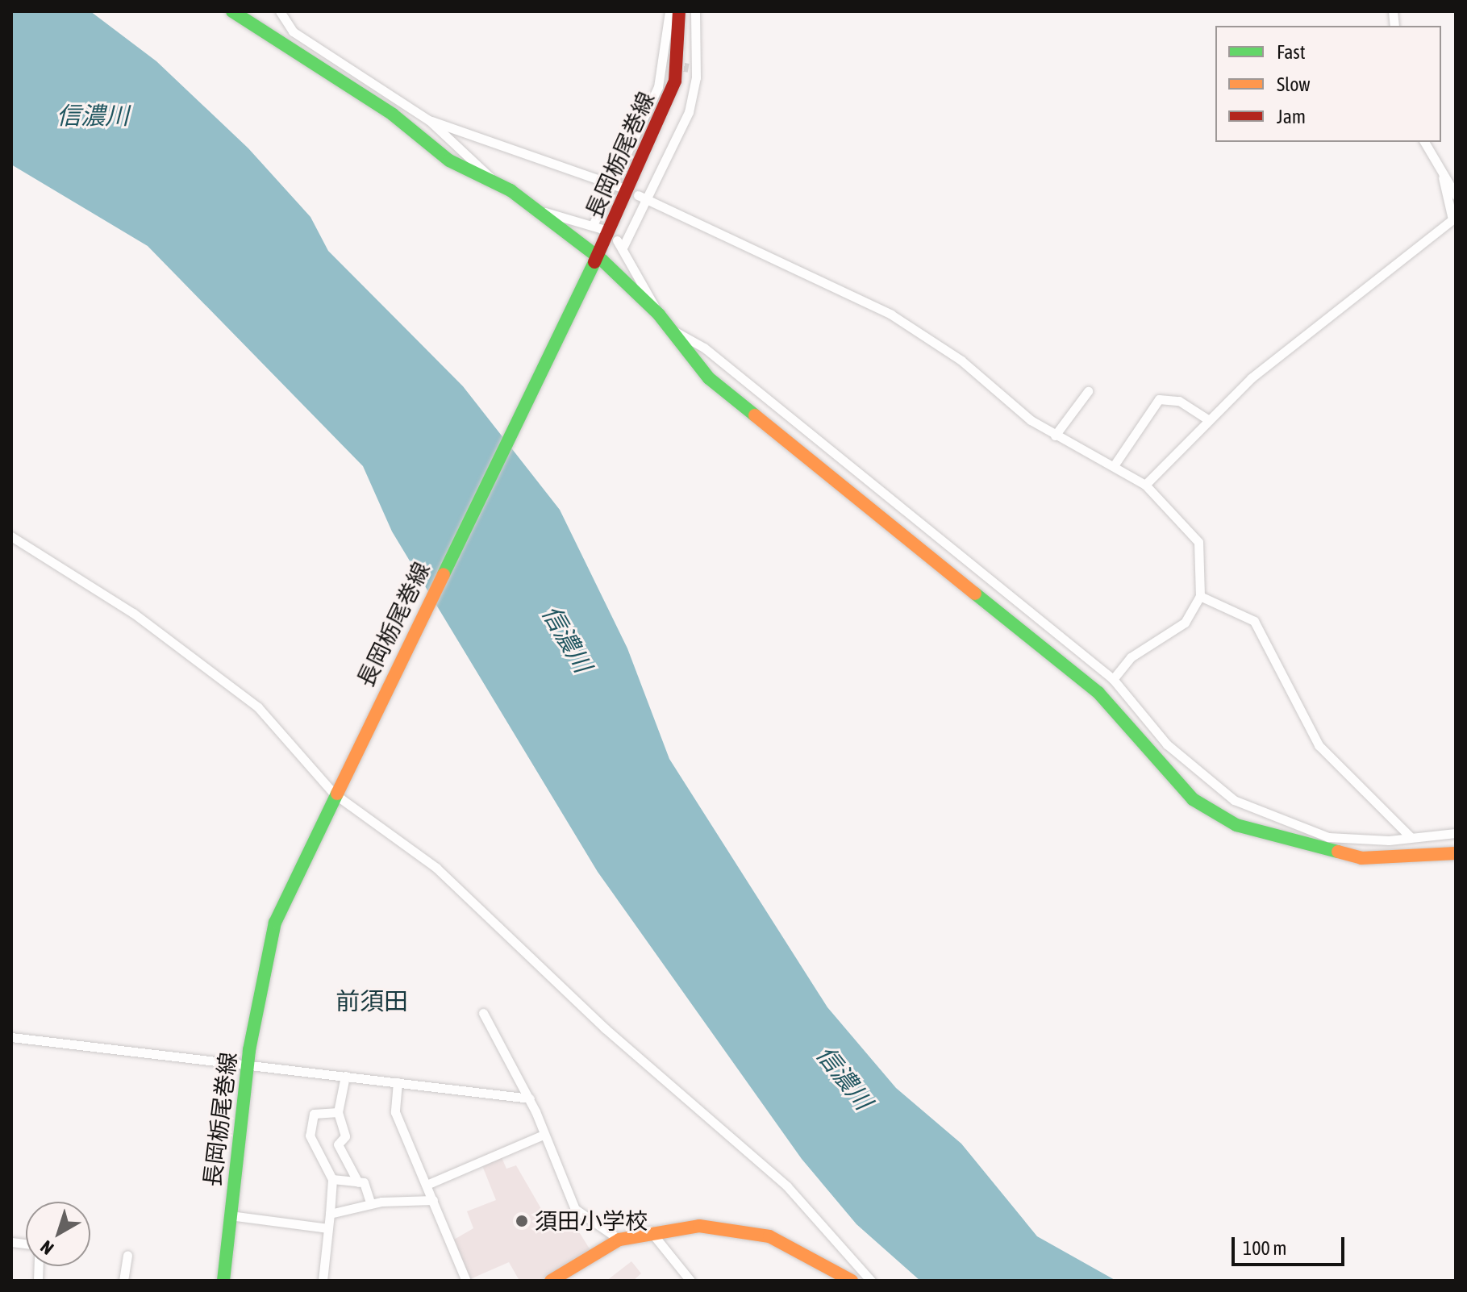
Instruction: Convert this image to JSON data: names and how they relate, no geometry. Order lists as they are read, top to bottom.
{
  "streets": {
    "main road": ["長岡栃尾巻線"]
  },
  "districts": ["前須田"],
  "water": ["信濃川"],
  "places": ["須田小学校"],
  "legend": ["Fast", "Slow", "Jam"],
  "scale_bar": "100 m",
  "north": "bottom left"
}
